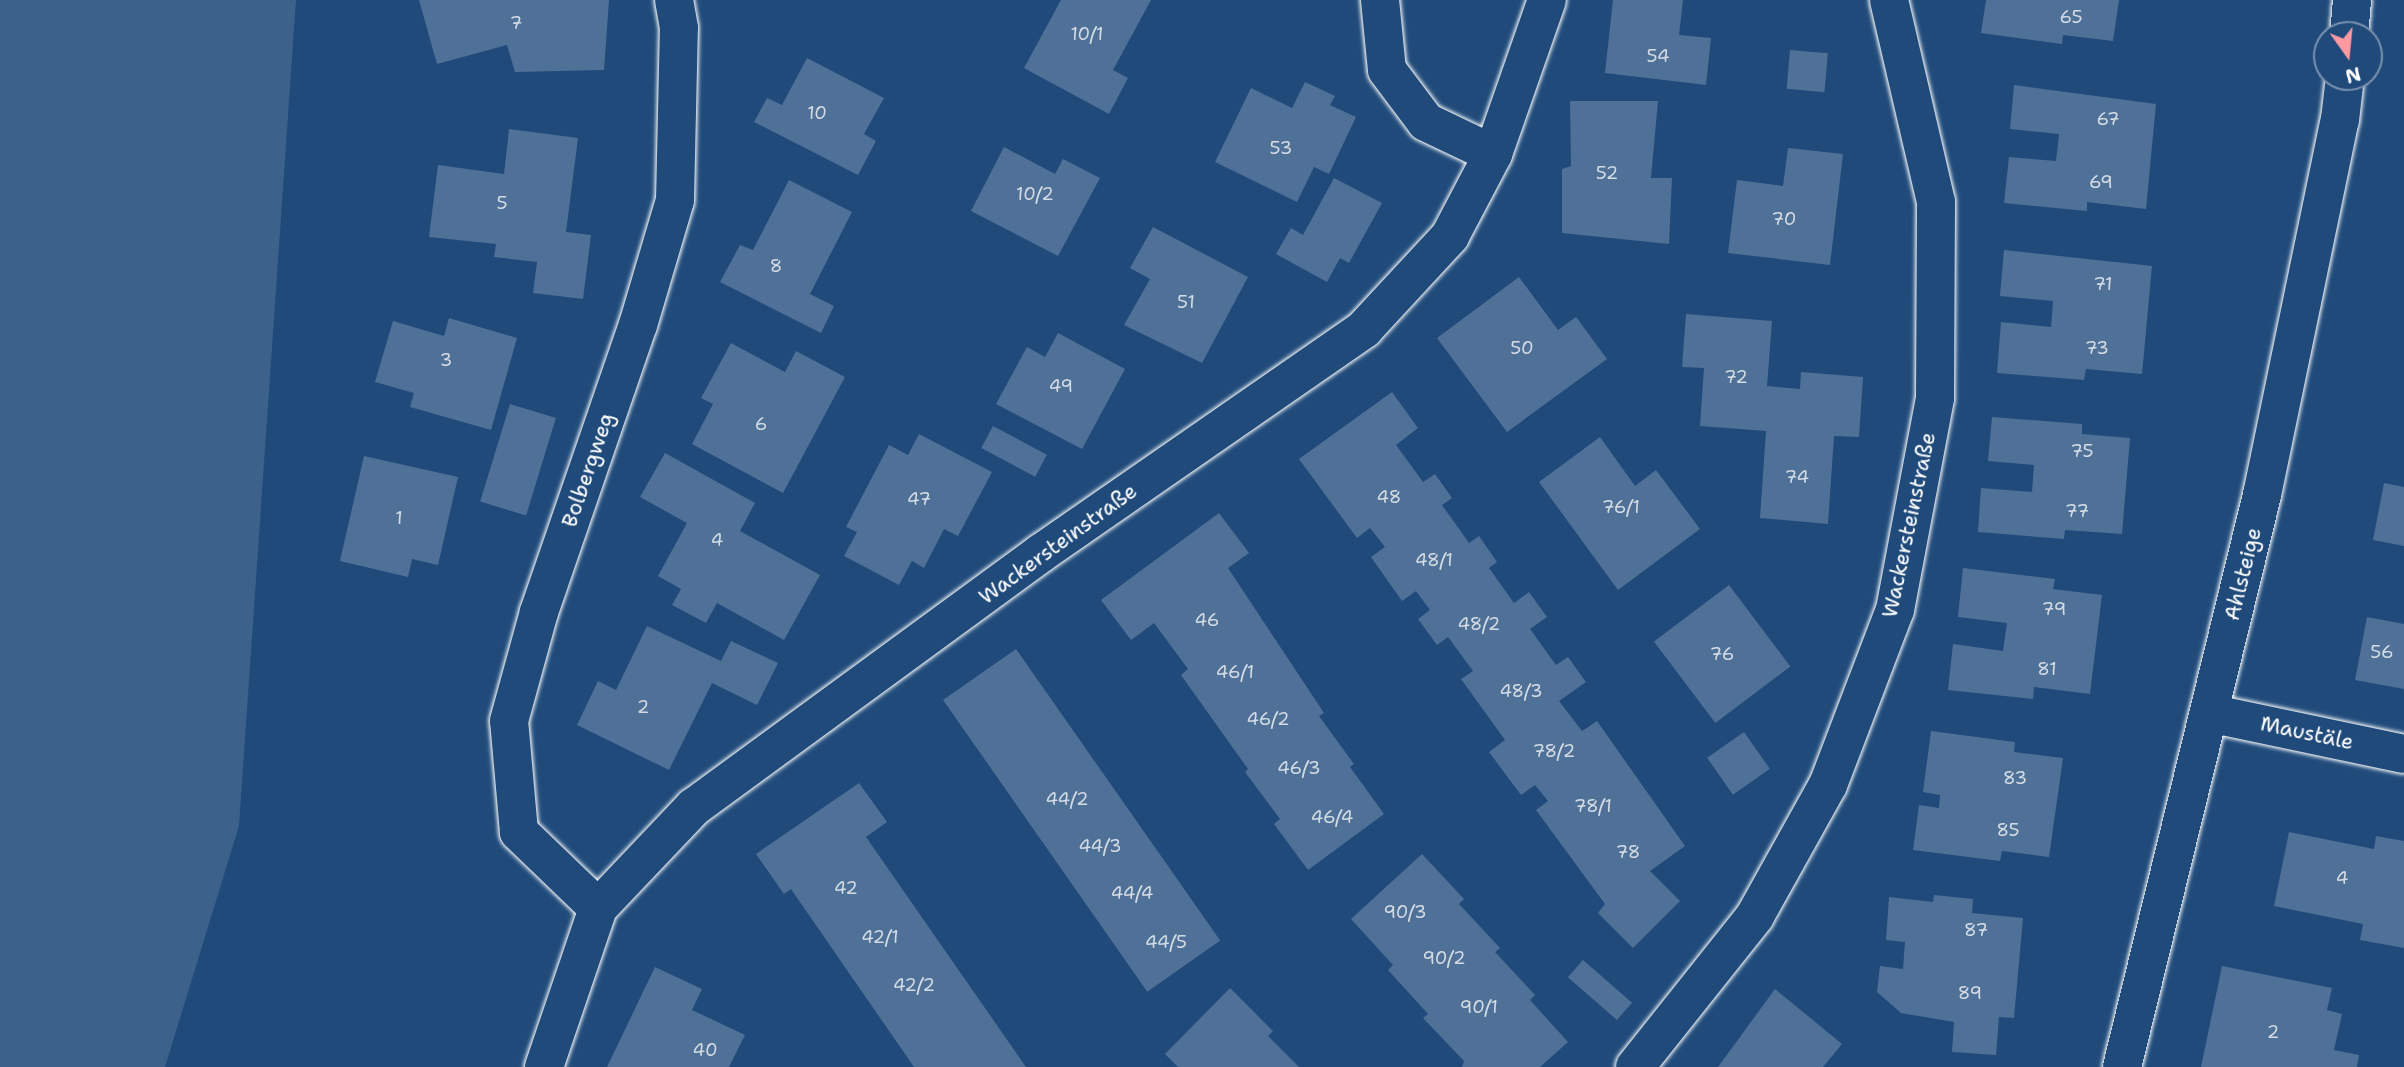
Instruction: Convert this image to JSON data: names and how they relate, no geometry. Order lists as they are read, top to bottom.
{
  "streets": {
    "street": [
      "Bolbergweg",
      "Wackersteinstraße",
      "Ahlsteige",
      "Maustäle"
    ]
  },
  "crossings": [
    ["Bolbergweg", "Wackersteinstraße"],
    ["Ahlsteige", "Maustäle"]
  ],
  "house_numbers": [
    "65",
    "7",
    "10/1",
    "54",
    "10",
    "67",
    "53",
    "52",
    "69",
    "10/2",
    "5",
    "70",
    "8",
    "71",
    "51",
    "50",
    "73",
    "3",
    "72",
    "49",
    "6",
    "75",
    "74",
    "48",
    "47",
    "76/1",
    "77",
    "1",
    "4",
    "48/1",
    "79",
    "46",
    "48/2",
    "56",
    "76",
    "81",
    "46/1",
    "48/3",
    "2",
    "46/2",
    "78/2",
    "46/3",
    "83",
    "44/2",
    "78/1",
    "46/4",
    "85",
    "44/3",
    "78",
    "4",
    "42",
    "44/4",
    "90/3",
    "87",
    "42/1",
    "44/5",
    "90/2",
    "42/2",
    "89",
    "90/1",
    "2",
    "40"
  ],
  "north": "bottom"
}
